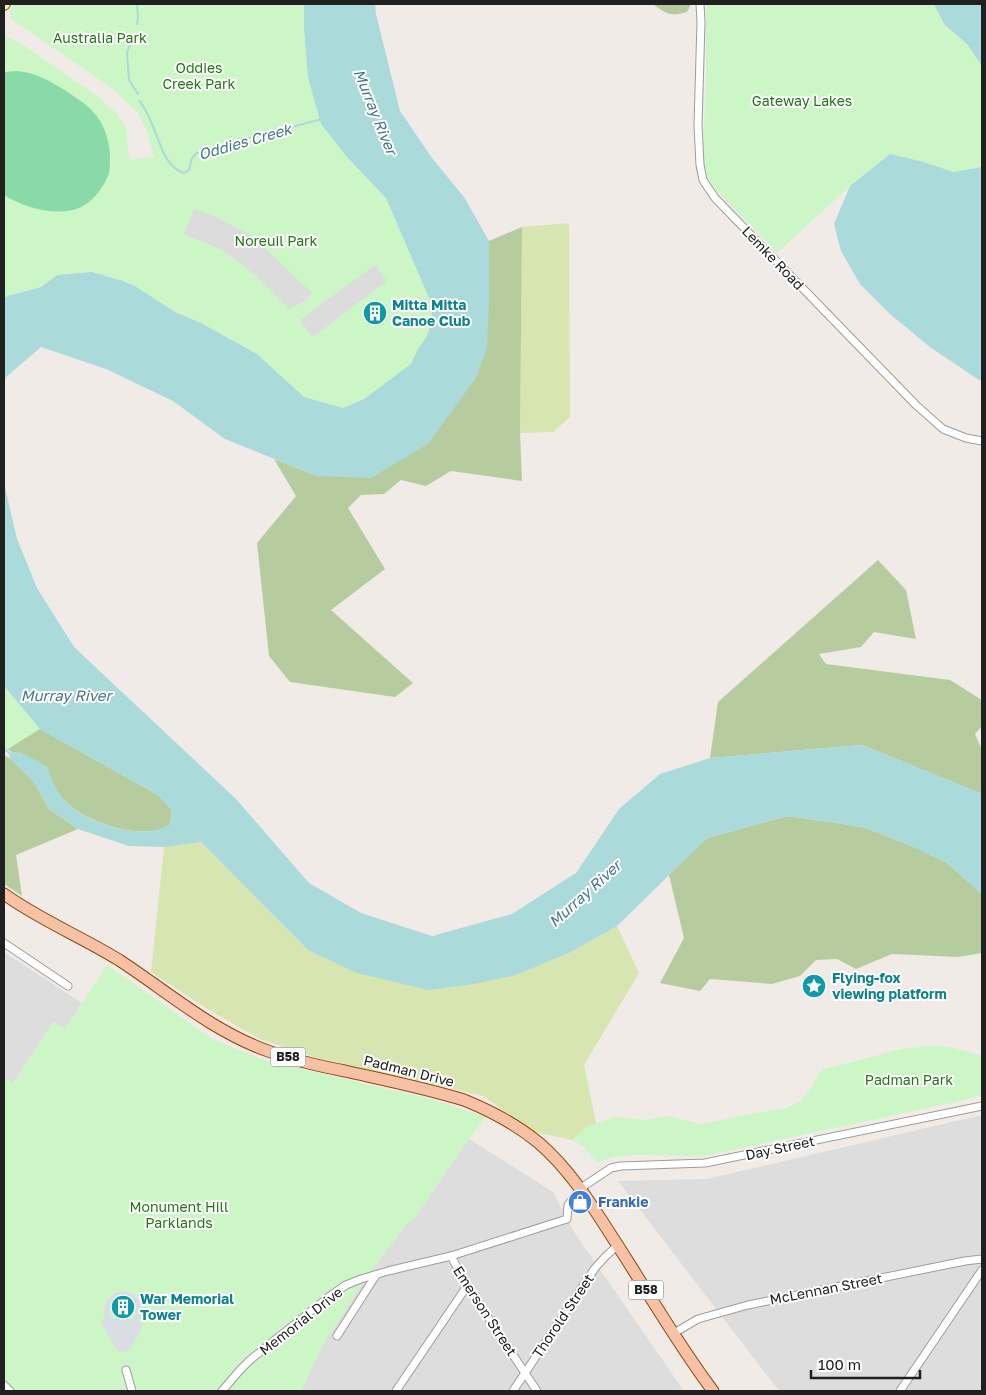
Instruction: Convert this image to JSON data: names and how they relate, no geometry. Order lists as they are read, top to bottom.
{
  "streets": {
    "main road": ["B58", "Padman Drive"],
    "street": [
      "Lemke Road",
      "Day Street",
      "McLennan Street",
      "Emerson Street",
      "Thorold Street",
      "Memorial Drive"
    ]
  },
  "crossings": [
    ["Padman Drive", "Day Street"],
    ["Padman Drive", "McLennan Street"],
    ["Padman Drive", "Thorold Street"],
    ["Padman Drive", "Memorial Drive"],
    ["Day Street", "Memorial Drive"],
    ["Emerson Street", "Thorold Street"],
    ["Emerson Street", "Memorial Drive"]
  ],
  "water": ["Murray River", "Oddies Creek"],
  "parks": [
    "Australia Park",
    "Oddies Creek Park",
    "Gateway Lakes",
    "Noreuil Park",
    "Padman Park",
    "Monument Hill Parklands"
  ],
  "places": {
    "building": ["Mitta Mitta Canoe Club", "War Memorial Tower"],
    "place": ["Flying-fox viewing platform"],
    "shop": ["Frankie"]
  },
  "scale_bar": "100 m"
}
